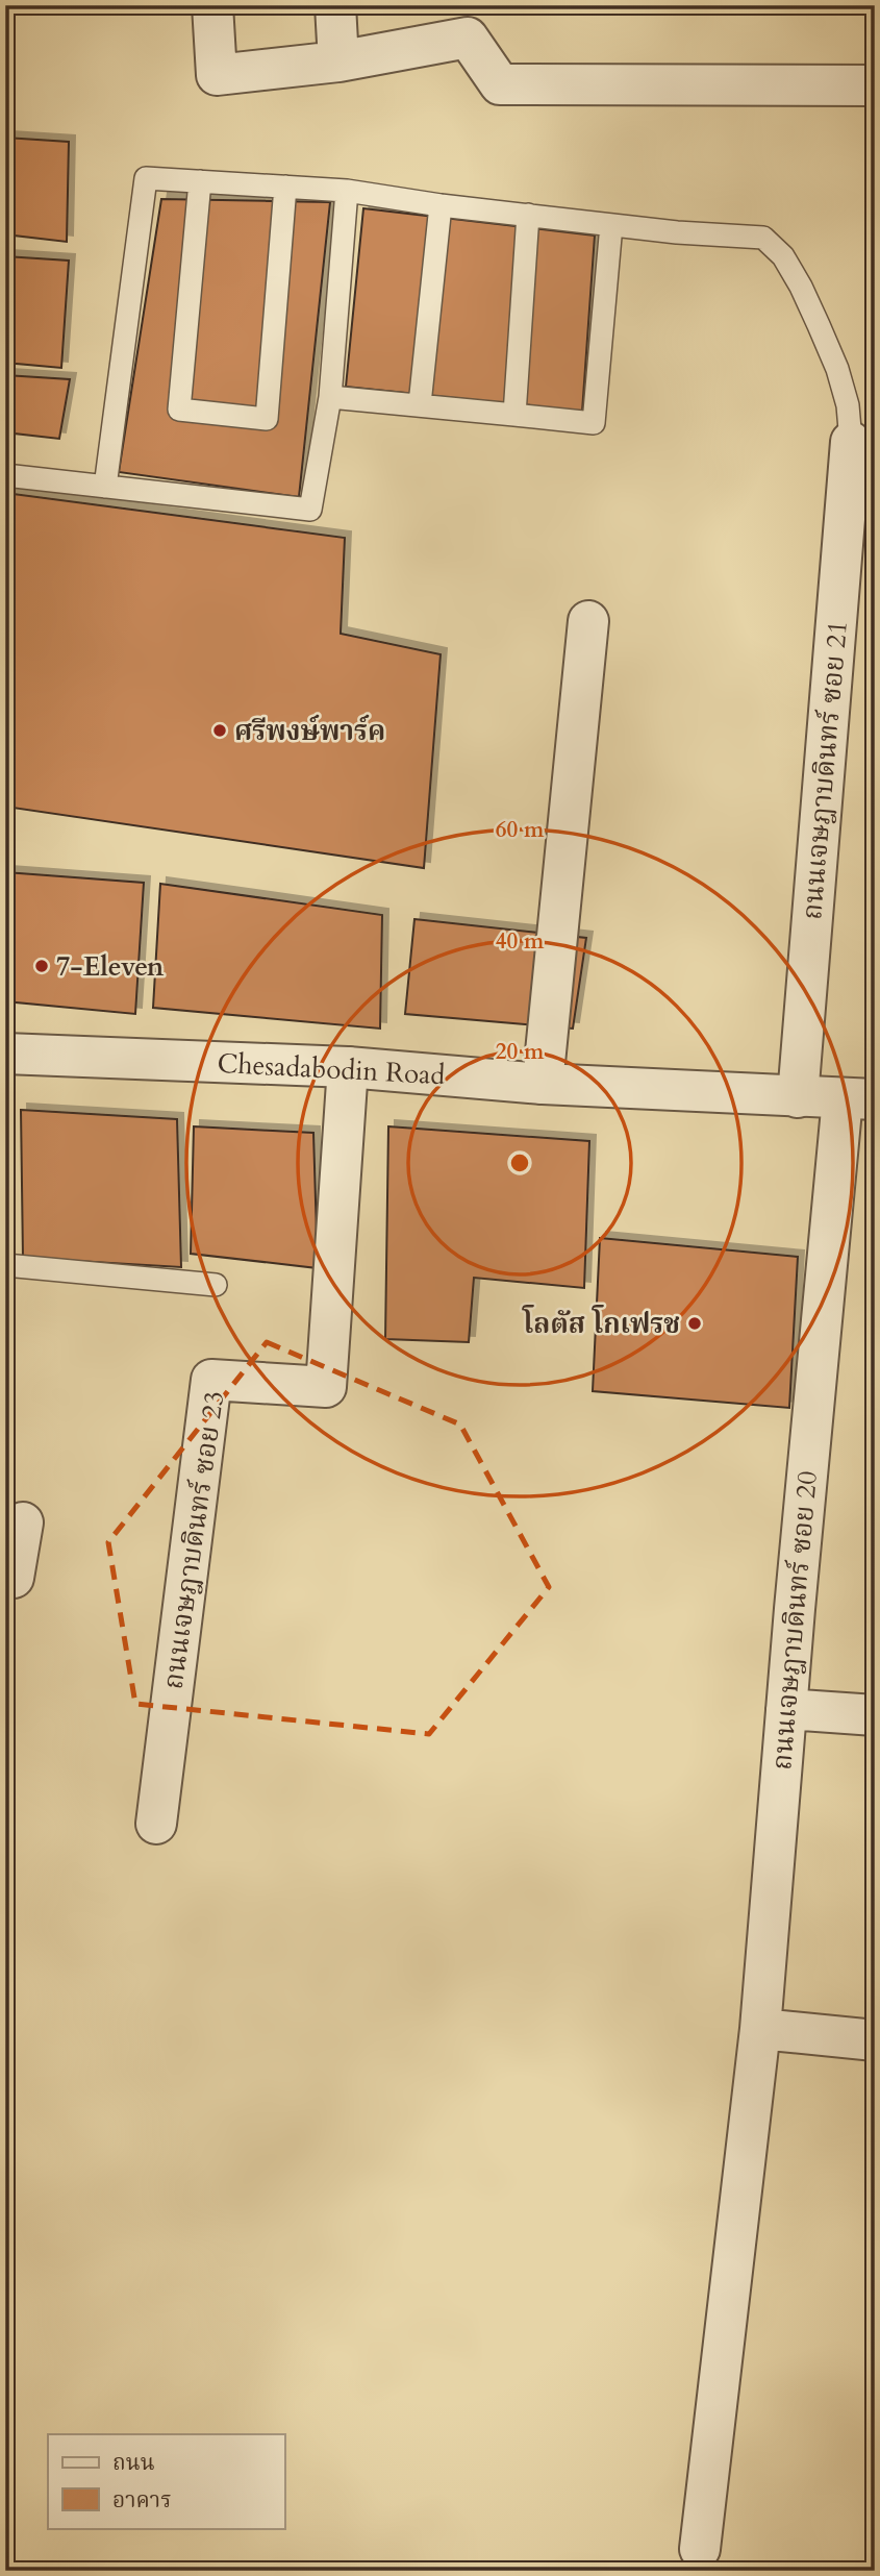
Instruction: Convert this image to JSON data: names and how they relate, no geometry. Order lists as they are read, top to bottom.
{
  "streets": {
    "street": [
      "ถนนเจษฎาบดินทร์ ซอย 21",
      "Chesadabodin Road",
      "ถนนเจษฎาบดินทร์ ซอย 23",
      "ถนนเจษฎาบดินทร์ ซอย 20"
    ]
  },
  "crossings": [
    ["ถนนเจษฎาบดินทร์ ซอย 21", "Chesadabodin Road"],
    ["Chesadabodin Road", "ถนนเจษฎาบดินทร์ ซอย 23"],
    ["Chesadabodin Road", "ถนนเจษฎาบดินทร์ ซอย 20"]
  ],
  "places": ["ศรีพงษ์พาร์ค", "7-Eleven", "โลตัส โกเฟรช"],
  "legend": ["ถนน", "อาคาร"],
  "rings": ["60 m", "40 m", "20 m"]
}
